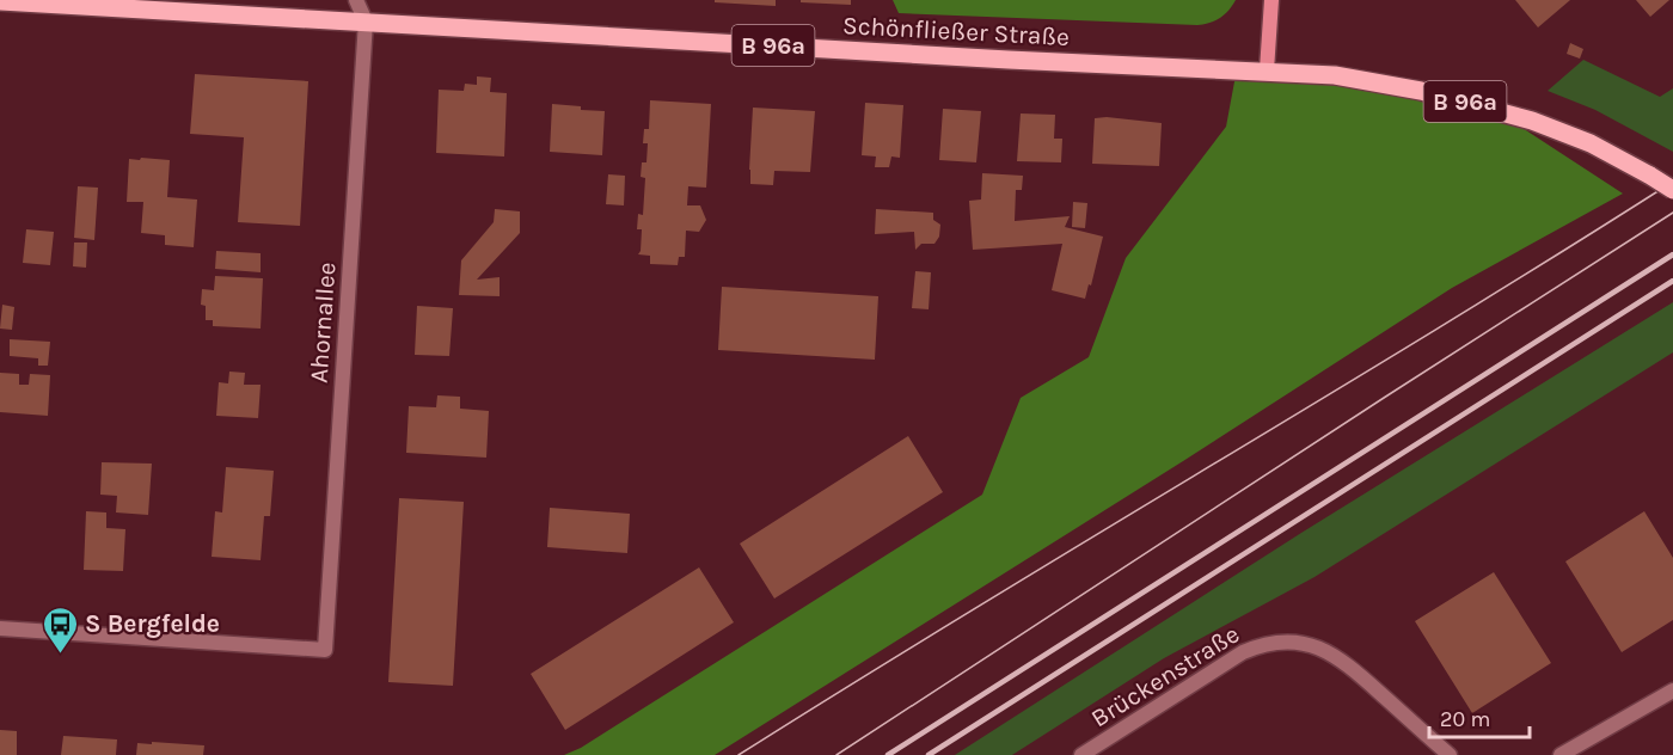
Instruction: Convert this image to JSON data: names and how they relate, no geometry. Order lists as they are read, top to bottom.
{
  "streets": {
    "main road": ["Schönfließer Straße", "B 96a"],
    "street": ["Ahornallee", "Brückenstraße"]
  },
  "crossings": [
    ["Schönfließer Straße", "Ahornallee"]
  ],
  "places": {
    "bus stop": ["S Bergfelde"]
  },
  "scale_bar": "20 m"
}
